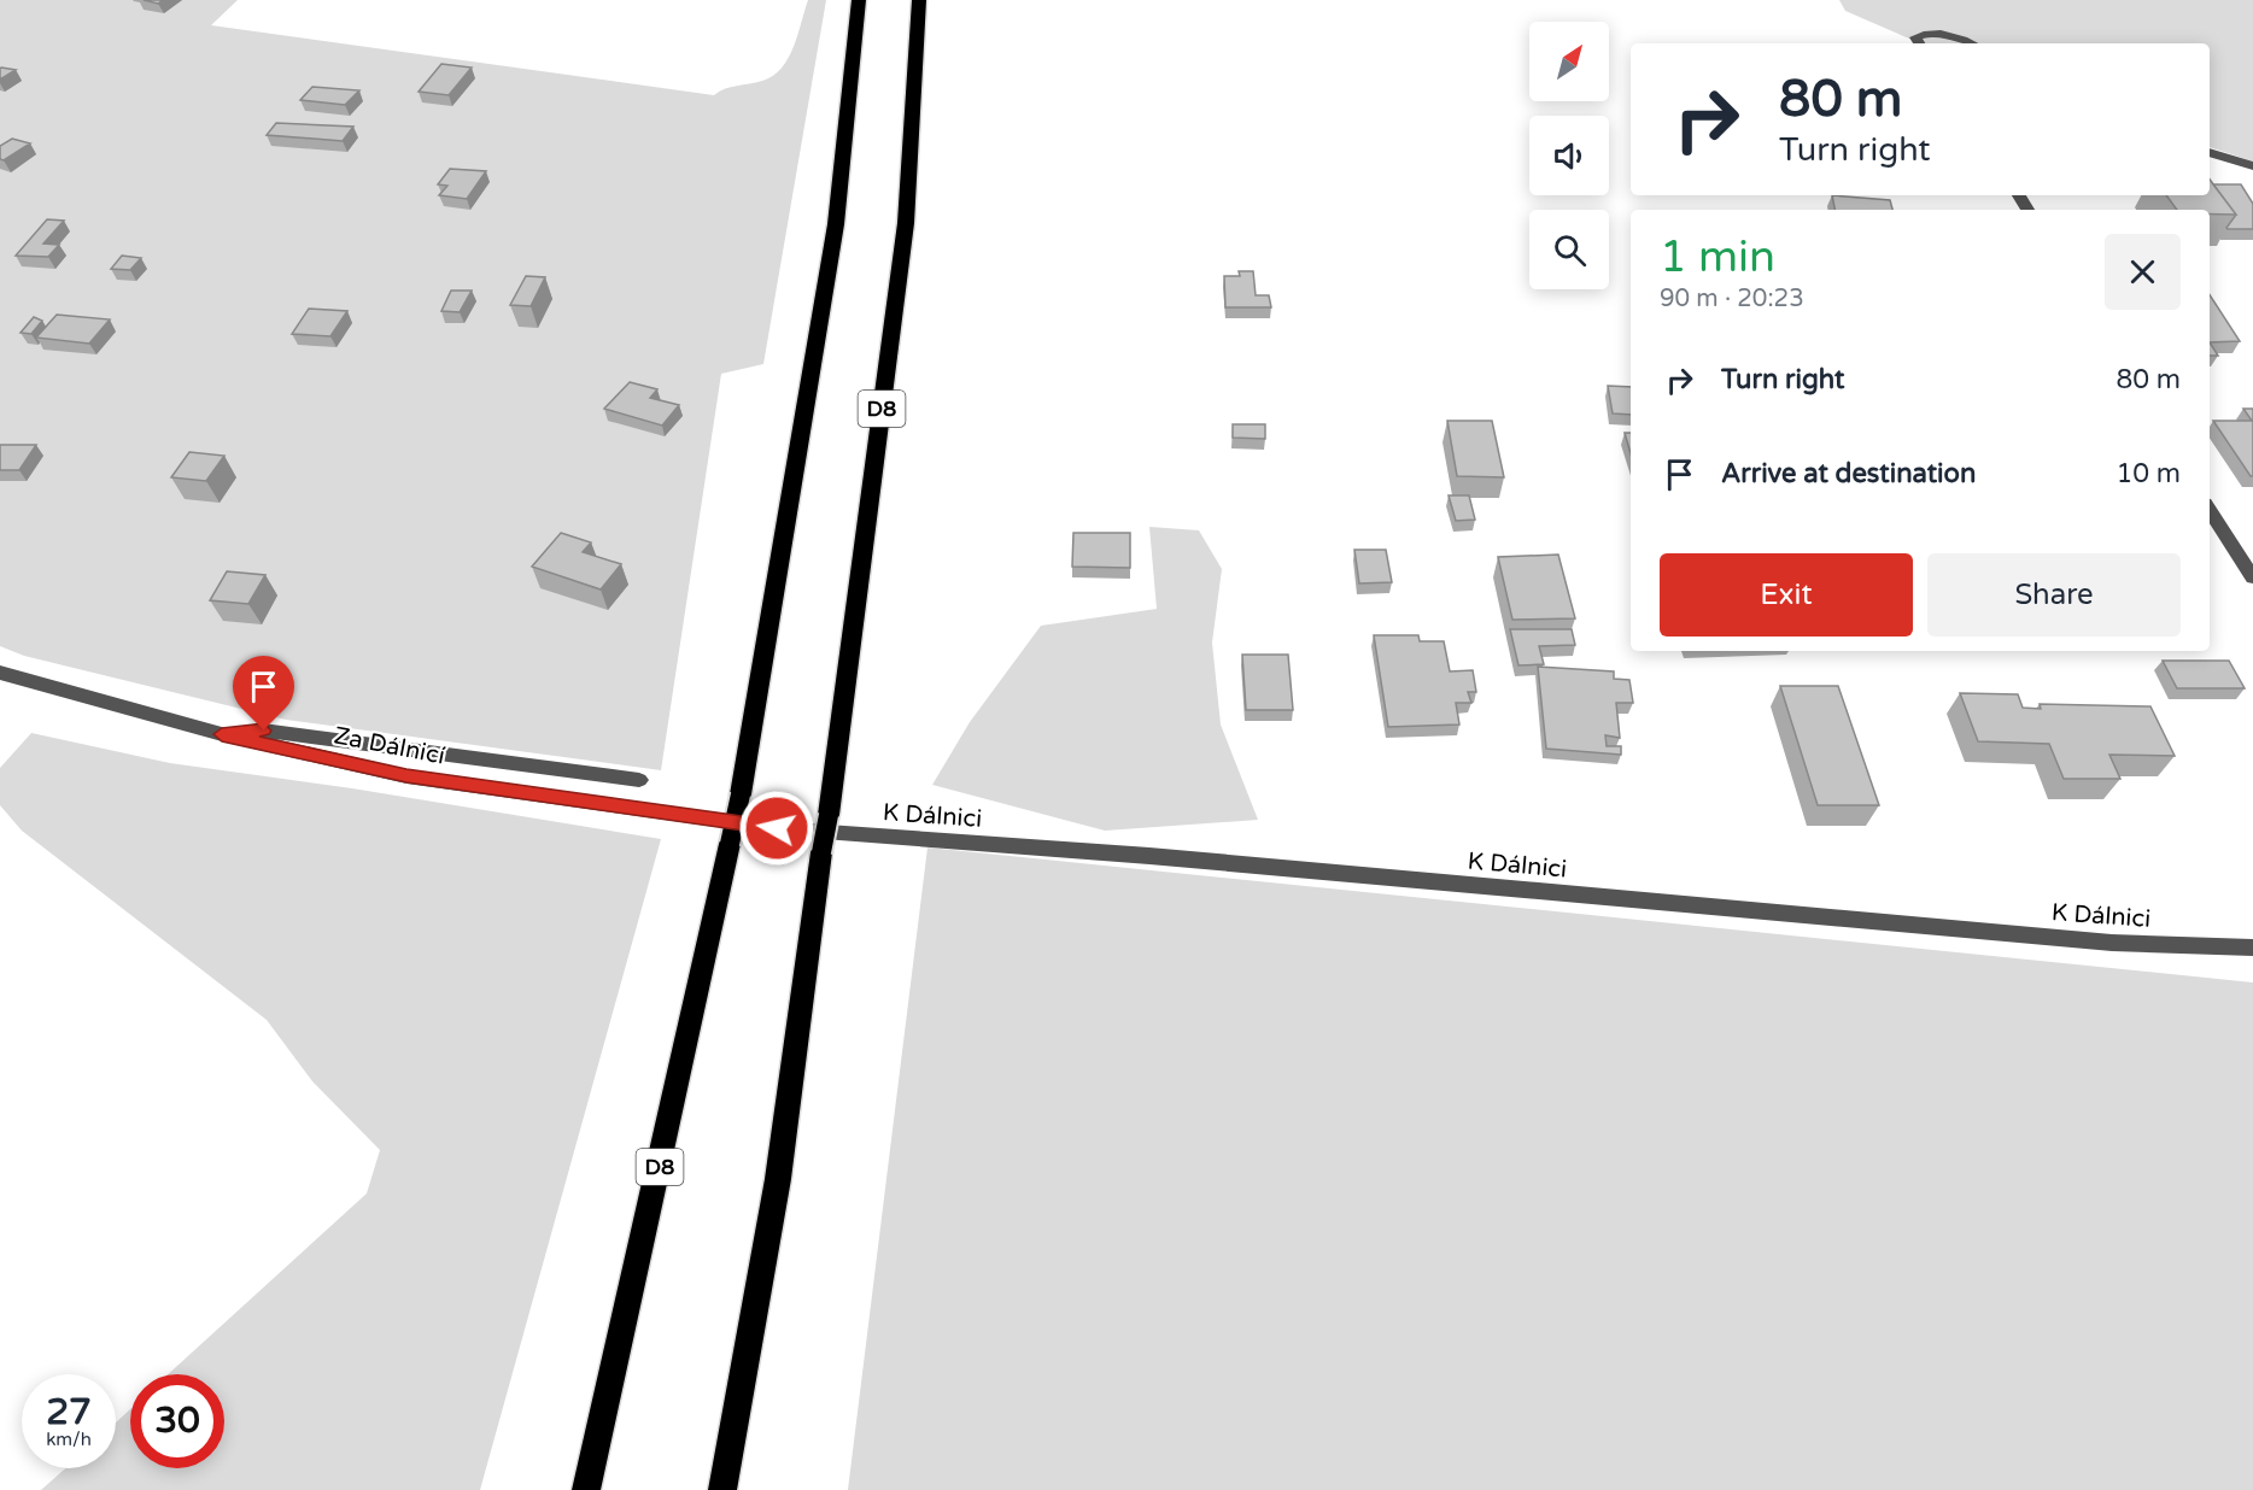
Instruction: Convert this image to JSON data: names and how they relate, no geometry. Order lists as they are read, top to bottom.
{
  "streets": {
    "highway": ["D8"],
    "street": ["Za Dálnicí", "K Dálnici"]
  },
  "crossings": [
    ["Za Dálnicí", "K Dálnici"]
  ],
  "north": "top right",
  "page": {
    "turn": ["80 m", "Turn right"],
    "heading": ["1 min", "90 m · 20:23"],
    "list": [
      {
        "name": "Turn right",
        "value": "80 m"
      },
      {
        "name": "Arrive at destination",
        "value": "10 m"
      }
    ],
    "buttons": ["Exit", "Share"],
    "speed": "27 km/h",
    "limit": "30"
  }
}
